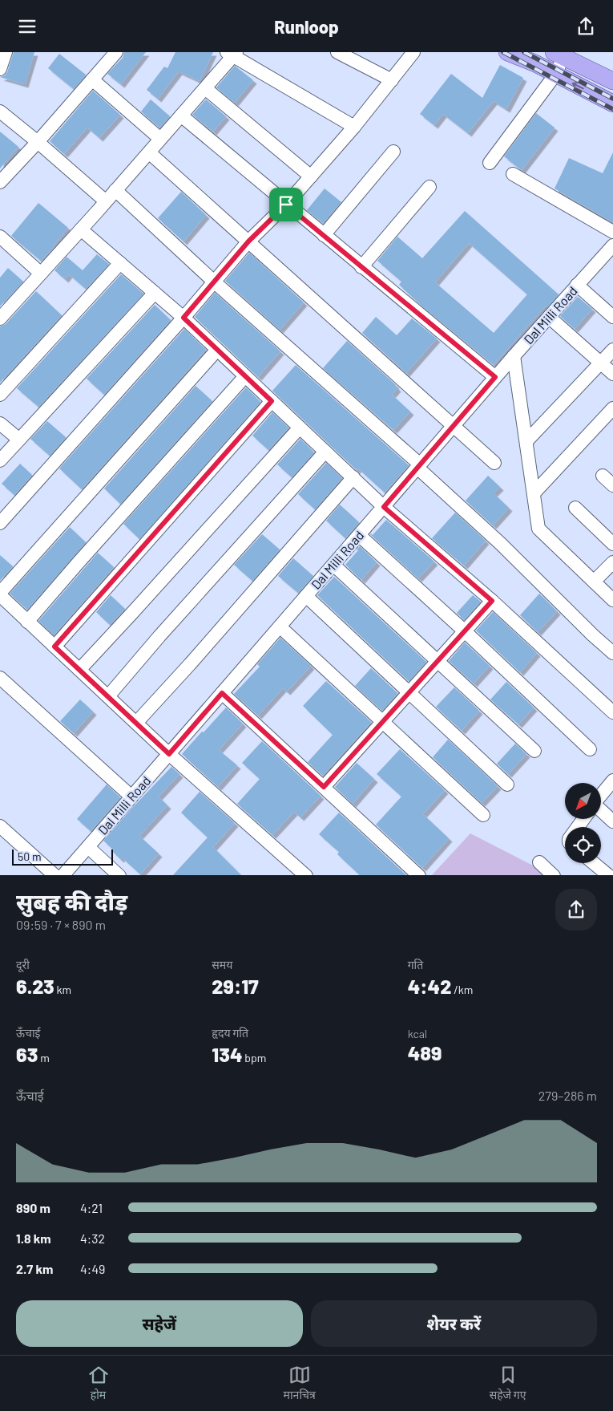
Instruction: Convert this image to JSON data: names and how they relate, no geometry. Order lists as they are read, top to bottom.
{
  "streets": {
    "street": ["Dal Milli Road"]
  },
  "scale_bar": "50 m",
  "north": "bottom left",
  "page": {
    "header": "Runloop",
    "scale": "50 m",
    "heading": ["सुबह की दौड़", "09:59 · 7 × 890 m"],
    "stats": [
      ["दूरी", "6.23 km"],
      ["समय", "29:17"],
      ["गति", "4:42 /km"],
      ["ऊँचाई", "63 m"],
      ["हृदय गति", "134 bpm"],
      ["kcal", "489"]
    ],
    "chart": ["ऊँचाई", "279–286 m"],
    "list": [
      {
        "name": "890 m",
        "note": "4:21"
      },
      {
        "name": "1.8 km",
        "note": "4:32"
      },
      {
        "name": "2.7 km",
        "note": "4:49"
      }
    ],
    "buttons": ["सहेजें", "शेयर करें"],
    "tabs": ["होम", "मानचित्र", "सहेजे गए"]
  }
}
